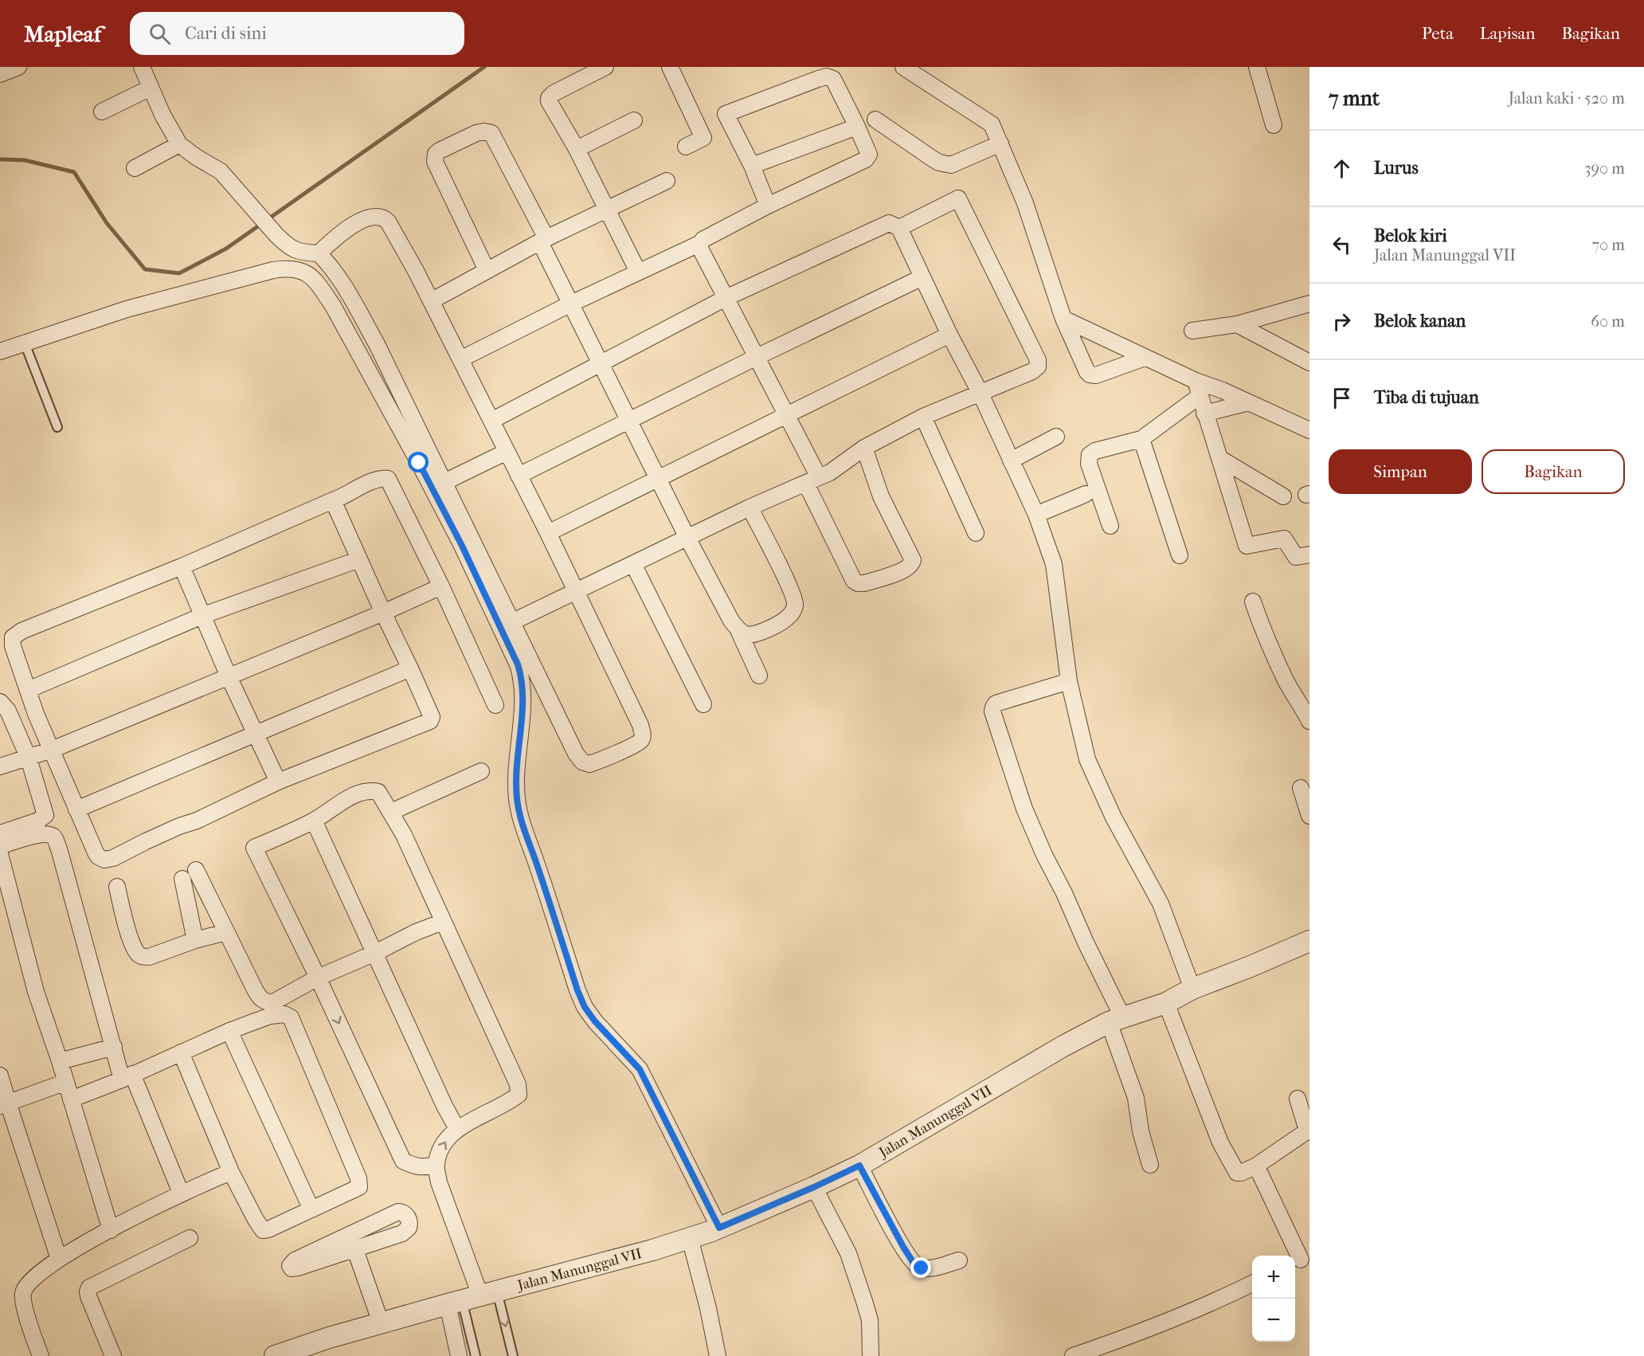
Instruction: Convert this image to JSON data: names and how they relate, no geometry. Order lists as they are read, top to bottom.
{
  "streets": {
    "street": ["Jalan Manunggal VII"]
  },
  "page": {
    "header": "Mapleaf",
    "search": "Cari di sini",
    "nav": ["Peta", "Lapisan", "Bagikan"],
    "heading": ["7 mnt", "Jalan kaki · 520 m"],
    "list": [
      ["Lurus", "390 m"],
      ["Belok kiri", "Jalan Manunggal VII", "70 m"],
      ["Belok kanan", "60 m"],
      "Tiba di tujuan"
    ],
    "buttons": ["Simpan", "Bagikan"],
    "map_buttons": ["+", "−"]
  }
}
